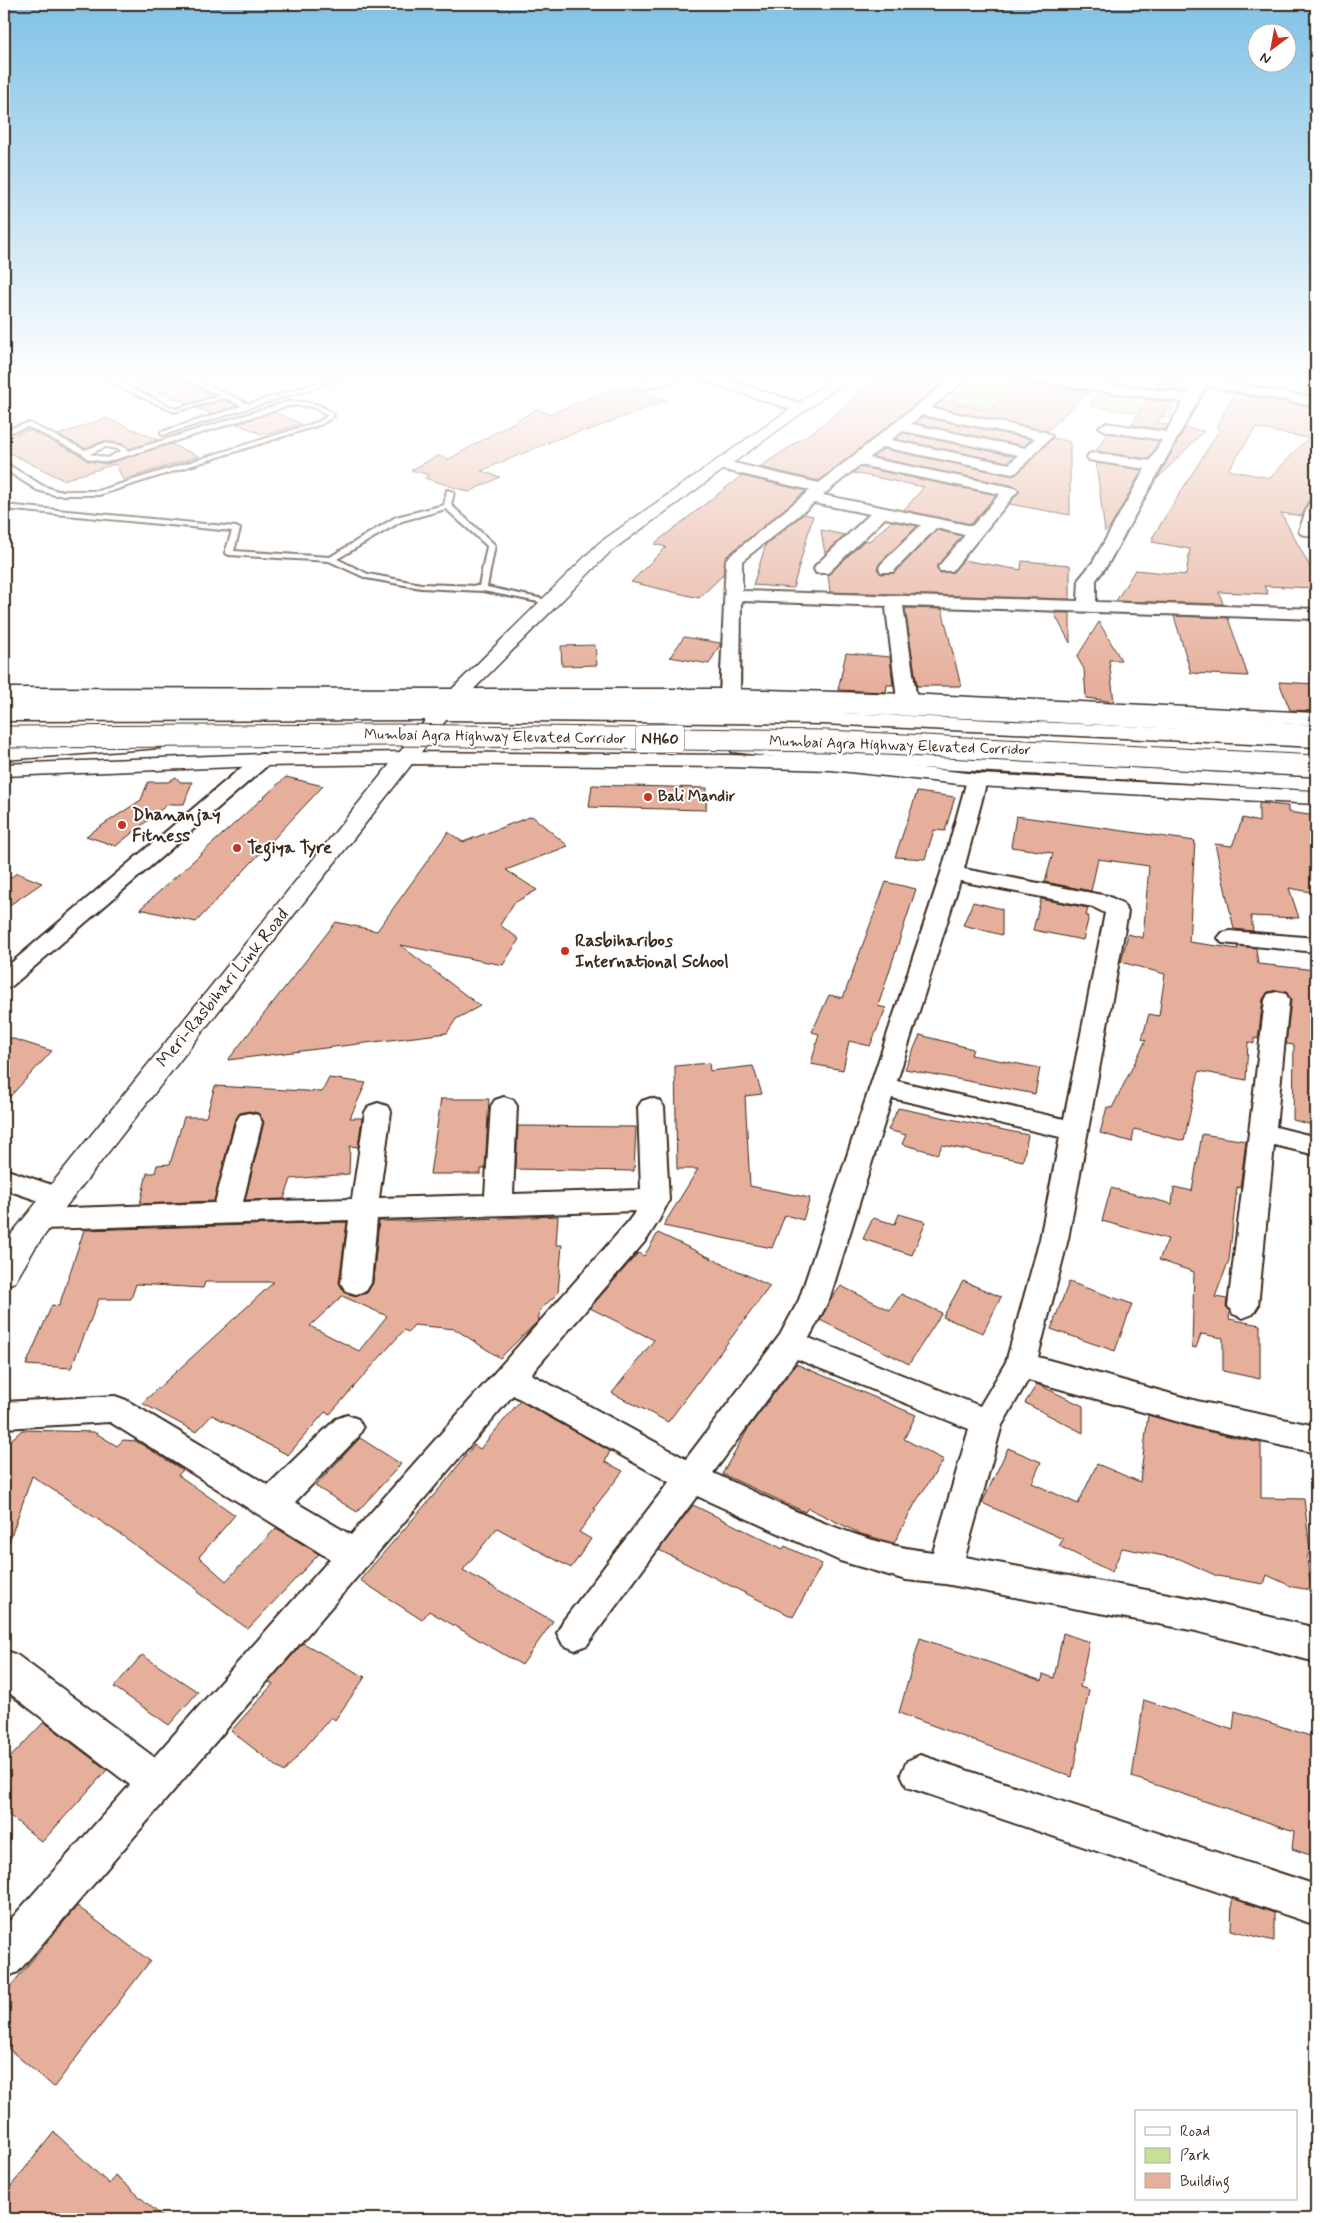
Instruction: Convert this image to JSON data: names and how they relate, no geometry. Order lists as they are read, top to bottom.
{
  "streets": {
    "main road": ["Mumbai Agra Highway Elevated Corridor", "NH60", "Meri-Rasbihari Link Road"]
  },
  "places": [
    "Bali Mandir",
    "Dhananjay Fitness",
    "Tegiya Tyre",
    "Rasbiharibos International School"
  ],
  "legend": ["Road", "Park", "Building"],
  "north": "bottom left"
}
